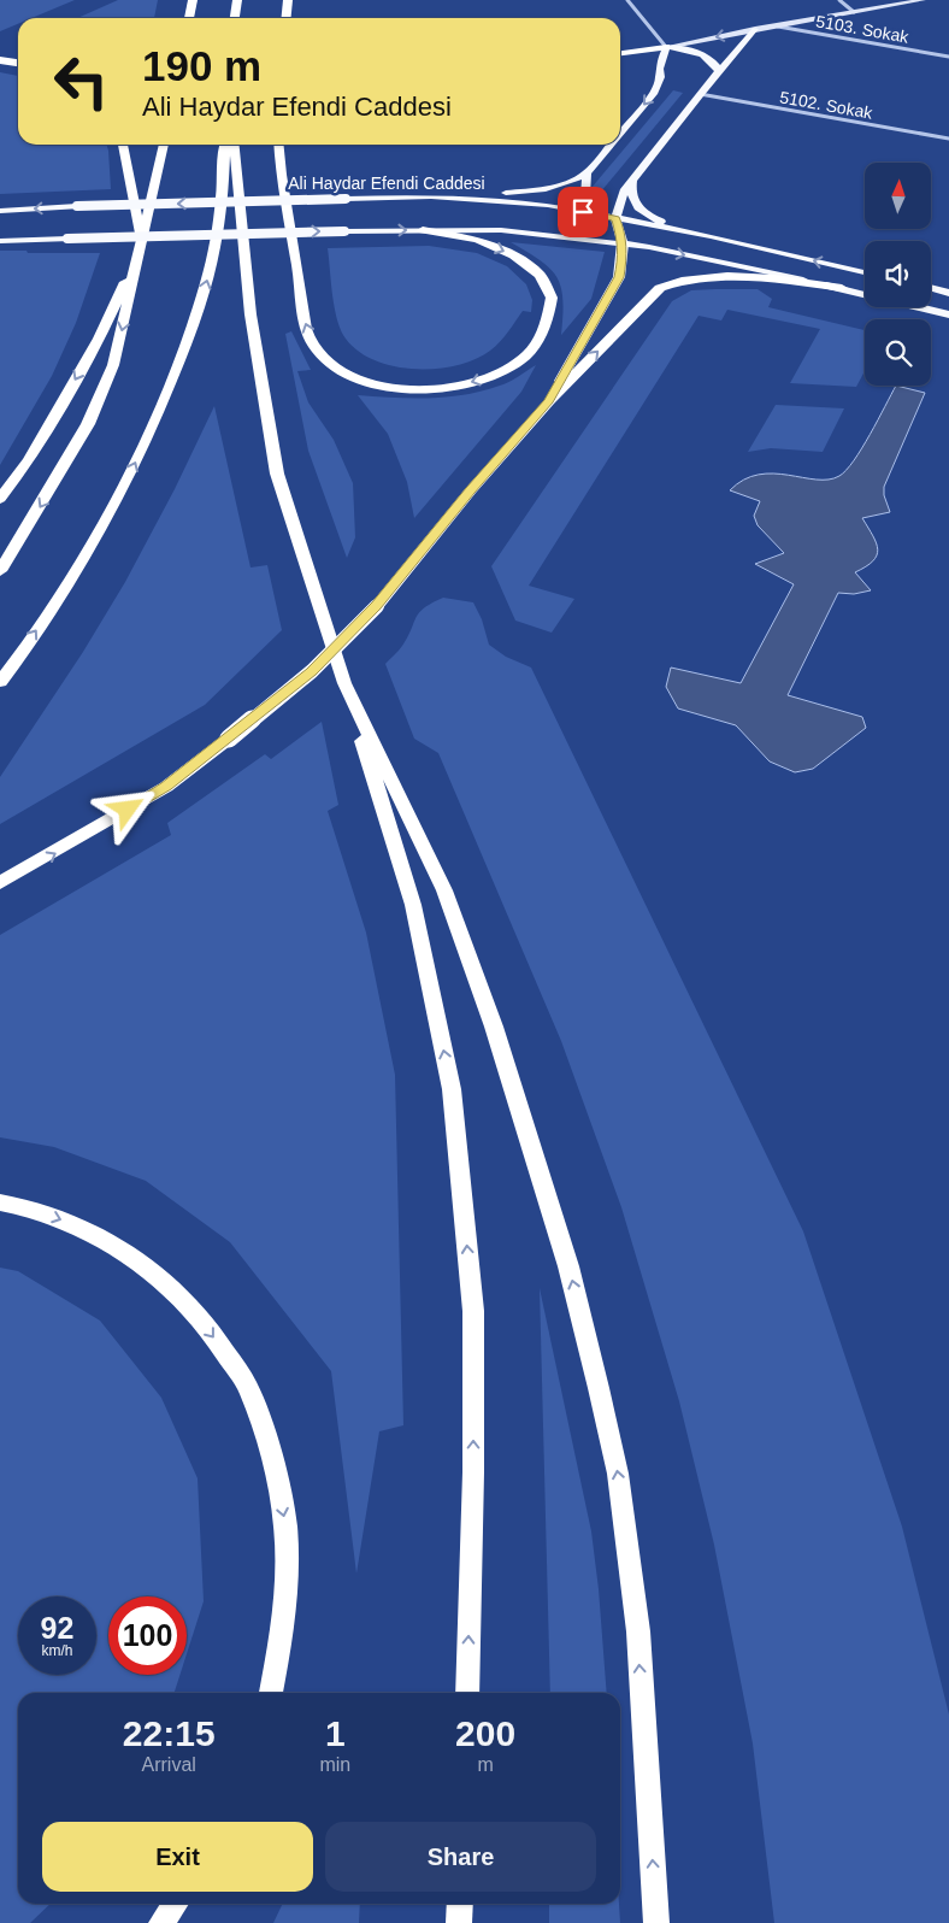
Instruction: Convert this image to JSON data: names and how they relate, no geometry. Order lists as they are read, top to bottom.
{
  "streets": {
    "main road": ["Ali Haydar Efendi Caddesi"],
    "street": ["5103. Sokak", "5102. Sokak"]
  },
  "north": "top",
  "page": {
    "turn": ["190 m", "Ali Haydar Efendi Caddesi"],
    "speed": "92 km/h",
    "limit": "100",
    "eta": [
      "22:15",
      "Arrival",
      "1",
      "min",
      "200",
      "m"
    ],
    "buttons": ["Exit", "Share"]
  }
}
